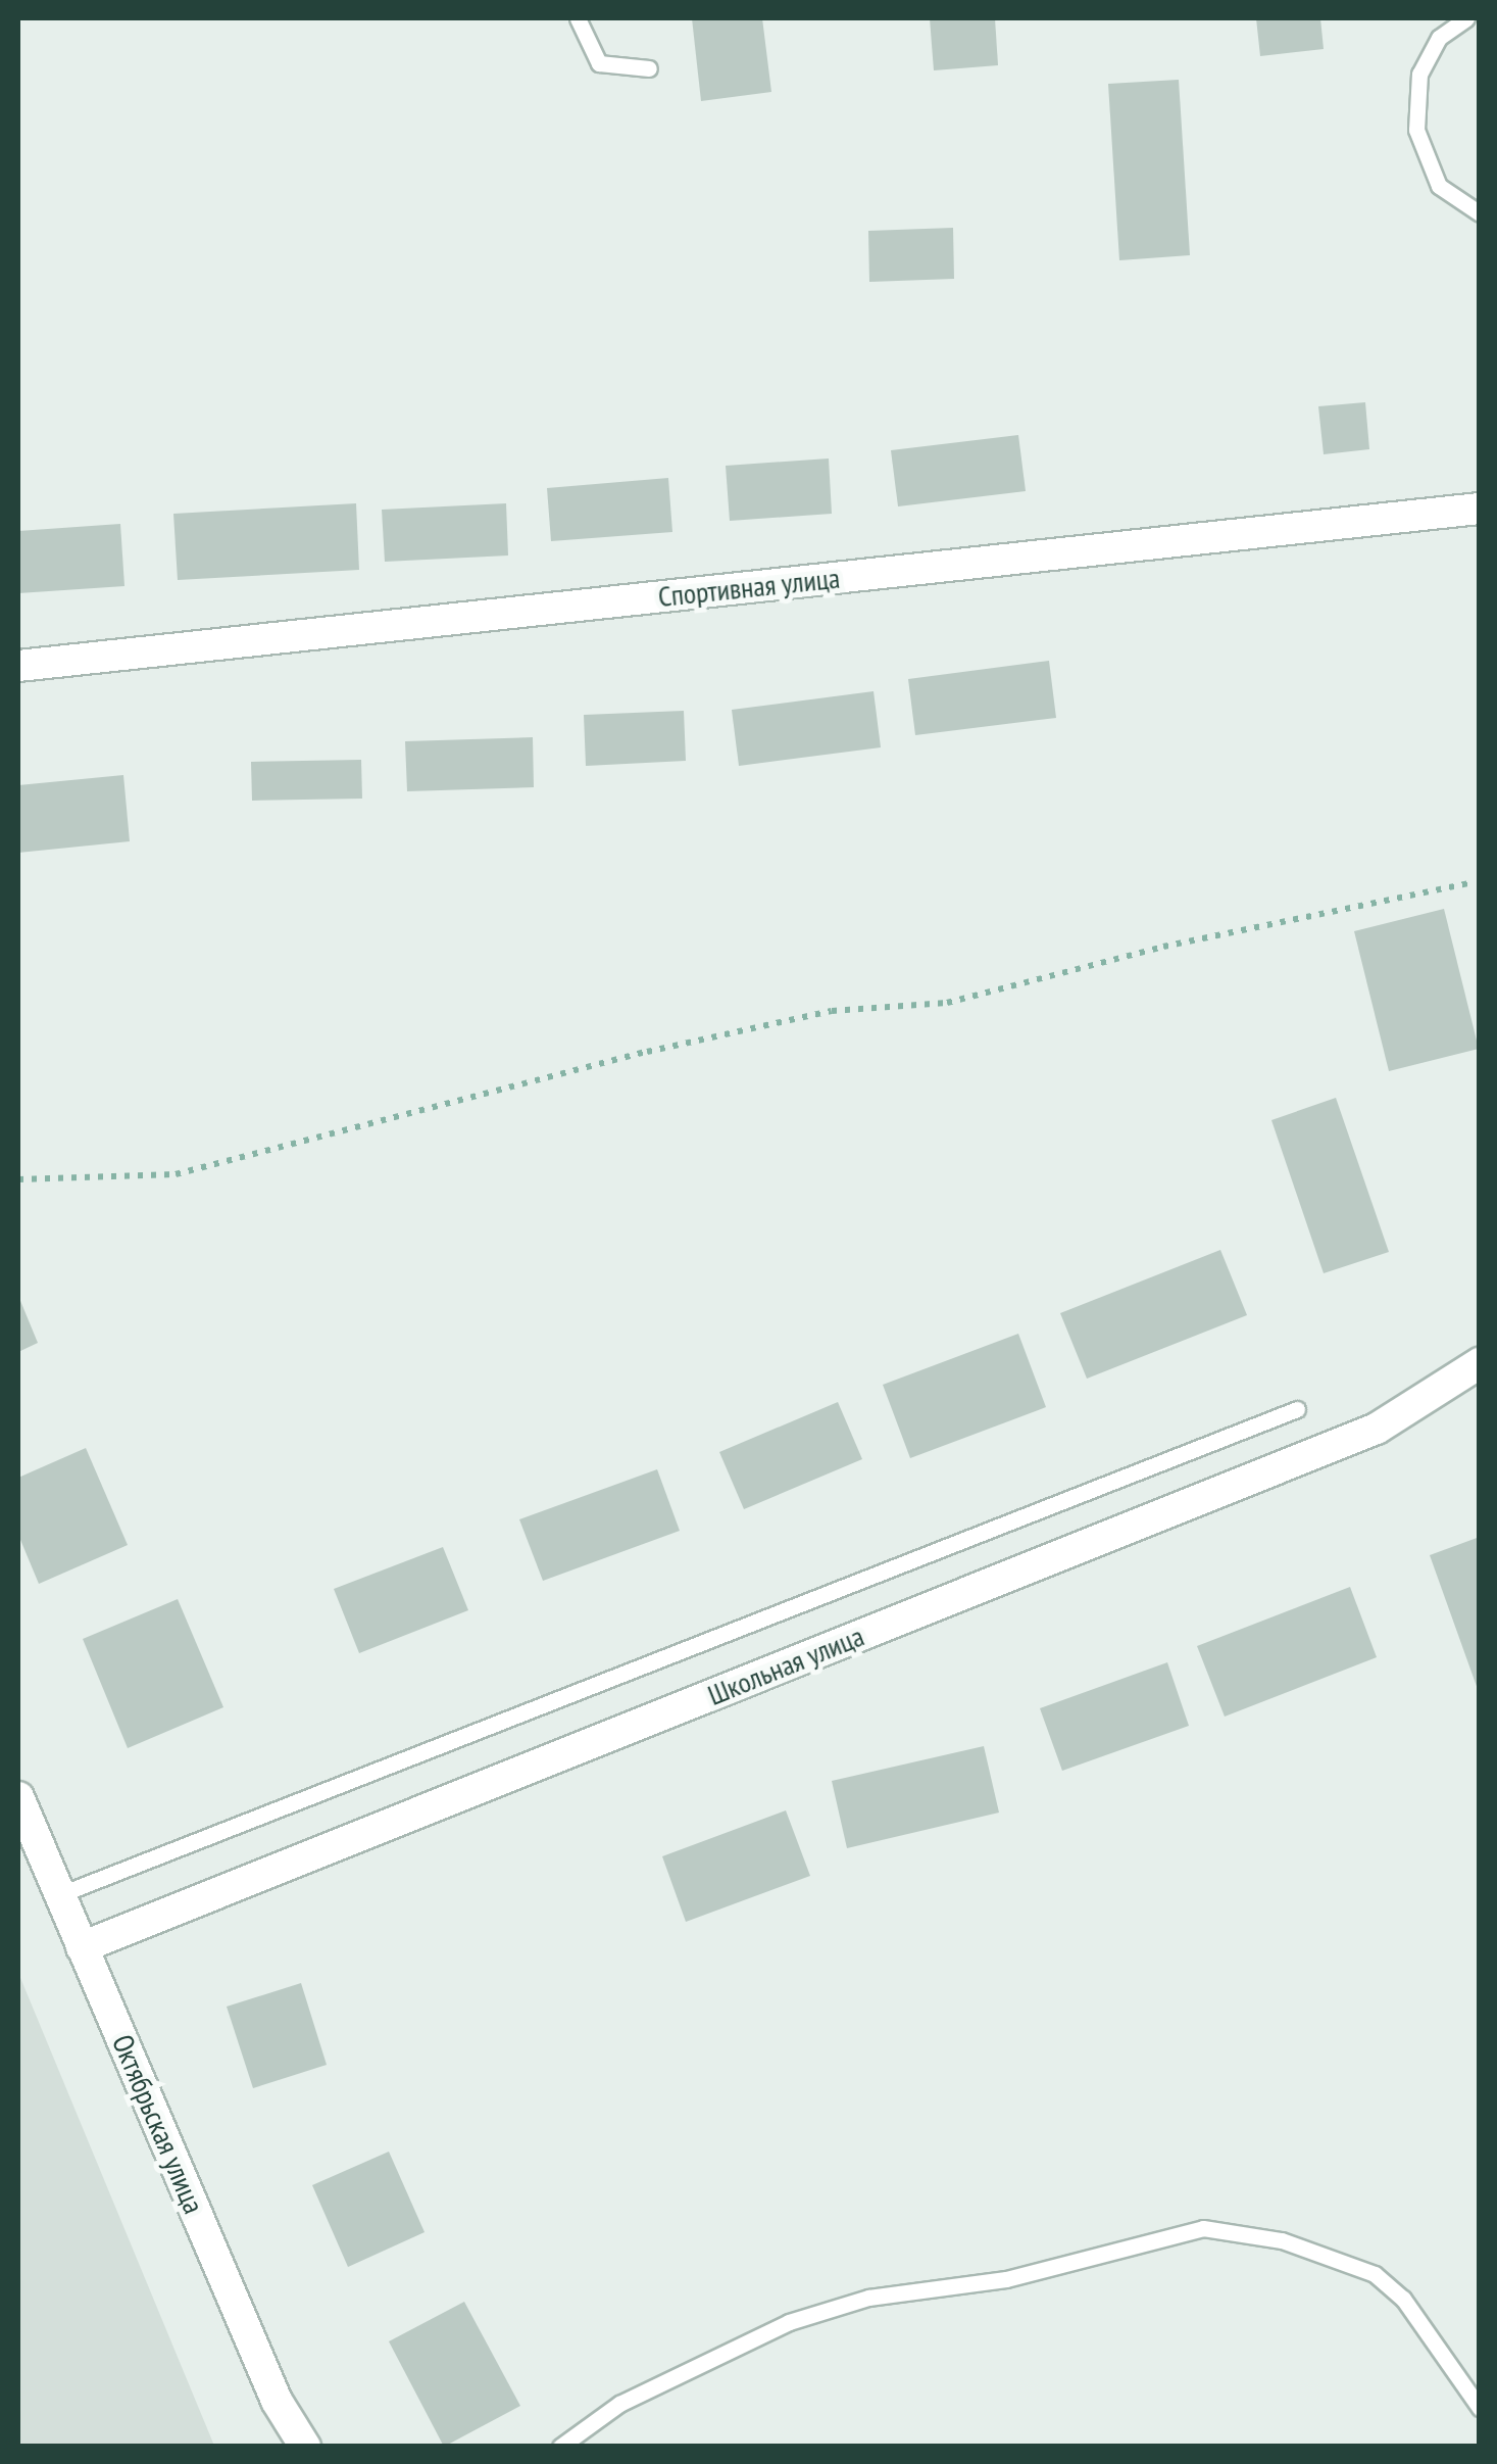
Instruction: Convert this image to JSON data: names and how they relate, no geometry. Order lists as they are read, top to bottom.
{
  "streets": {
    "street": ["Спортивная улица", "Школьная улица", "Октябрьская улица"]
  },
  "crossings": [
    ["Школьная улица", "Октябрьская улица"]
  ]
}
